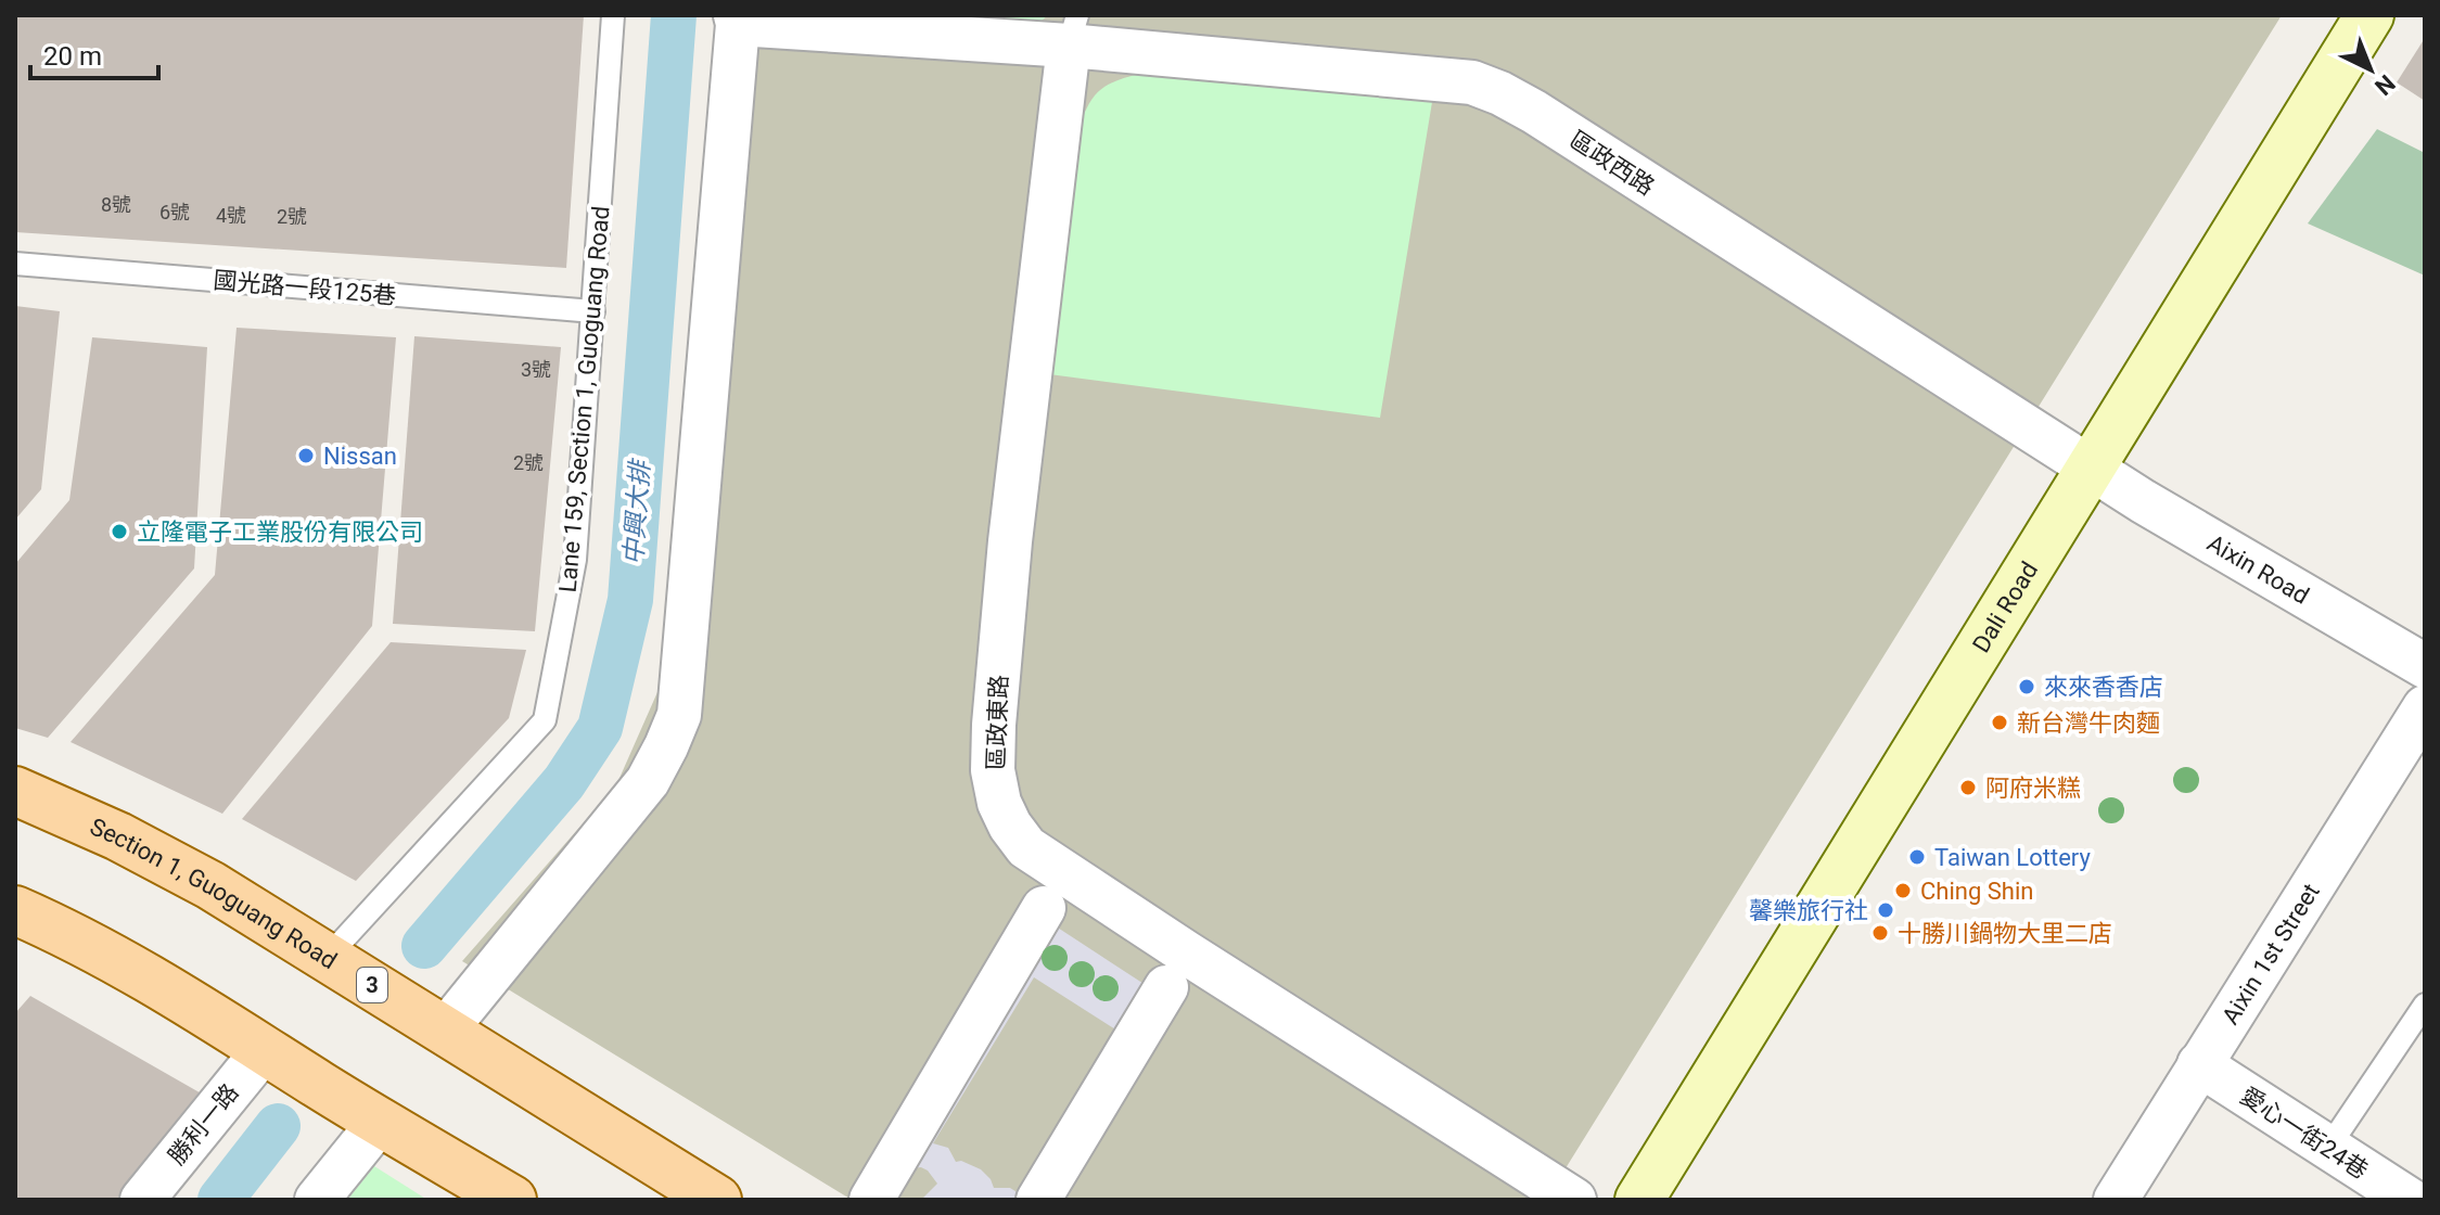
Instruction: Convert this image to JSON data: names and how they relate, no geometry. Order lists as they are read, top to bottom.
{
  "streets": {
    "main road": ["Section 1, Guoguang Road", "3"],
    "street": [
      "區政西路",
      "Aixin Road",
      "Dali Road",
      "區政東路",
      "Aixin 1st Street",
      "勝利一路",
      "愛心一街24巷"
    ],
    "lane": ["國光路一段125巷", "Lane 159, Section 1, Guoguang Road"]
  },
  "crossings": [
    ["區政西路", "Aixin Road"],
    ["區政西路", "Dali Road"],
    ["區政西路", "區政東路"],
    ["國光路一段125巷", "Lane 159, Section 1, Guoguang Road"],
    ["Lane 159, Section 1, Guoguang Road", "Section 1, Guoguang Road"],
    ["Aixin Road", "Dali Road"],
    ["Aixin 1st Street", "愛心一街24巷"]
  ],
  "water": ["中興大排"],
  "places": [
    "Nissan",
    "立隆電子工業股份有限公司",
    "來來香香店",
    "新台灣牛肉麵",
    "阿府米糕",
    "Taiwan Lottery",
    "Ching Shin",
    "馨樂旅行社",
    "十勝川鍋物大里二店"
  ],
  "house_numbers": [
    "8號",
    "6號",
    "4號",
    "2號",
    "3號",
    "2號"
  ],
  "scale_bar": "20 m",
  "north": "bottom right"
}
